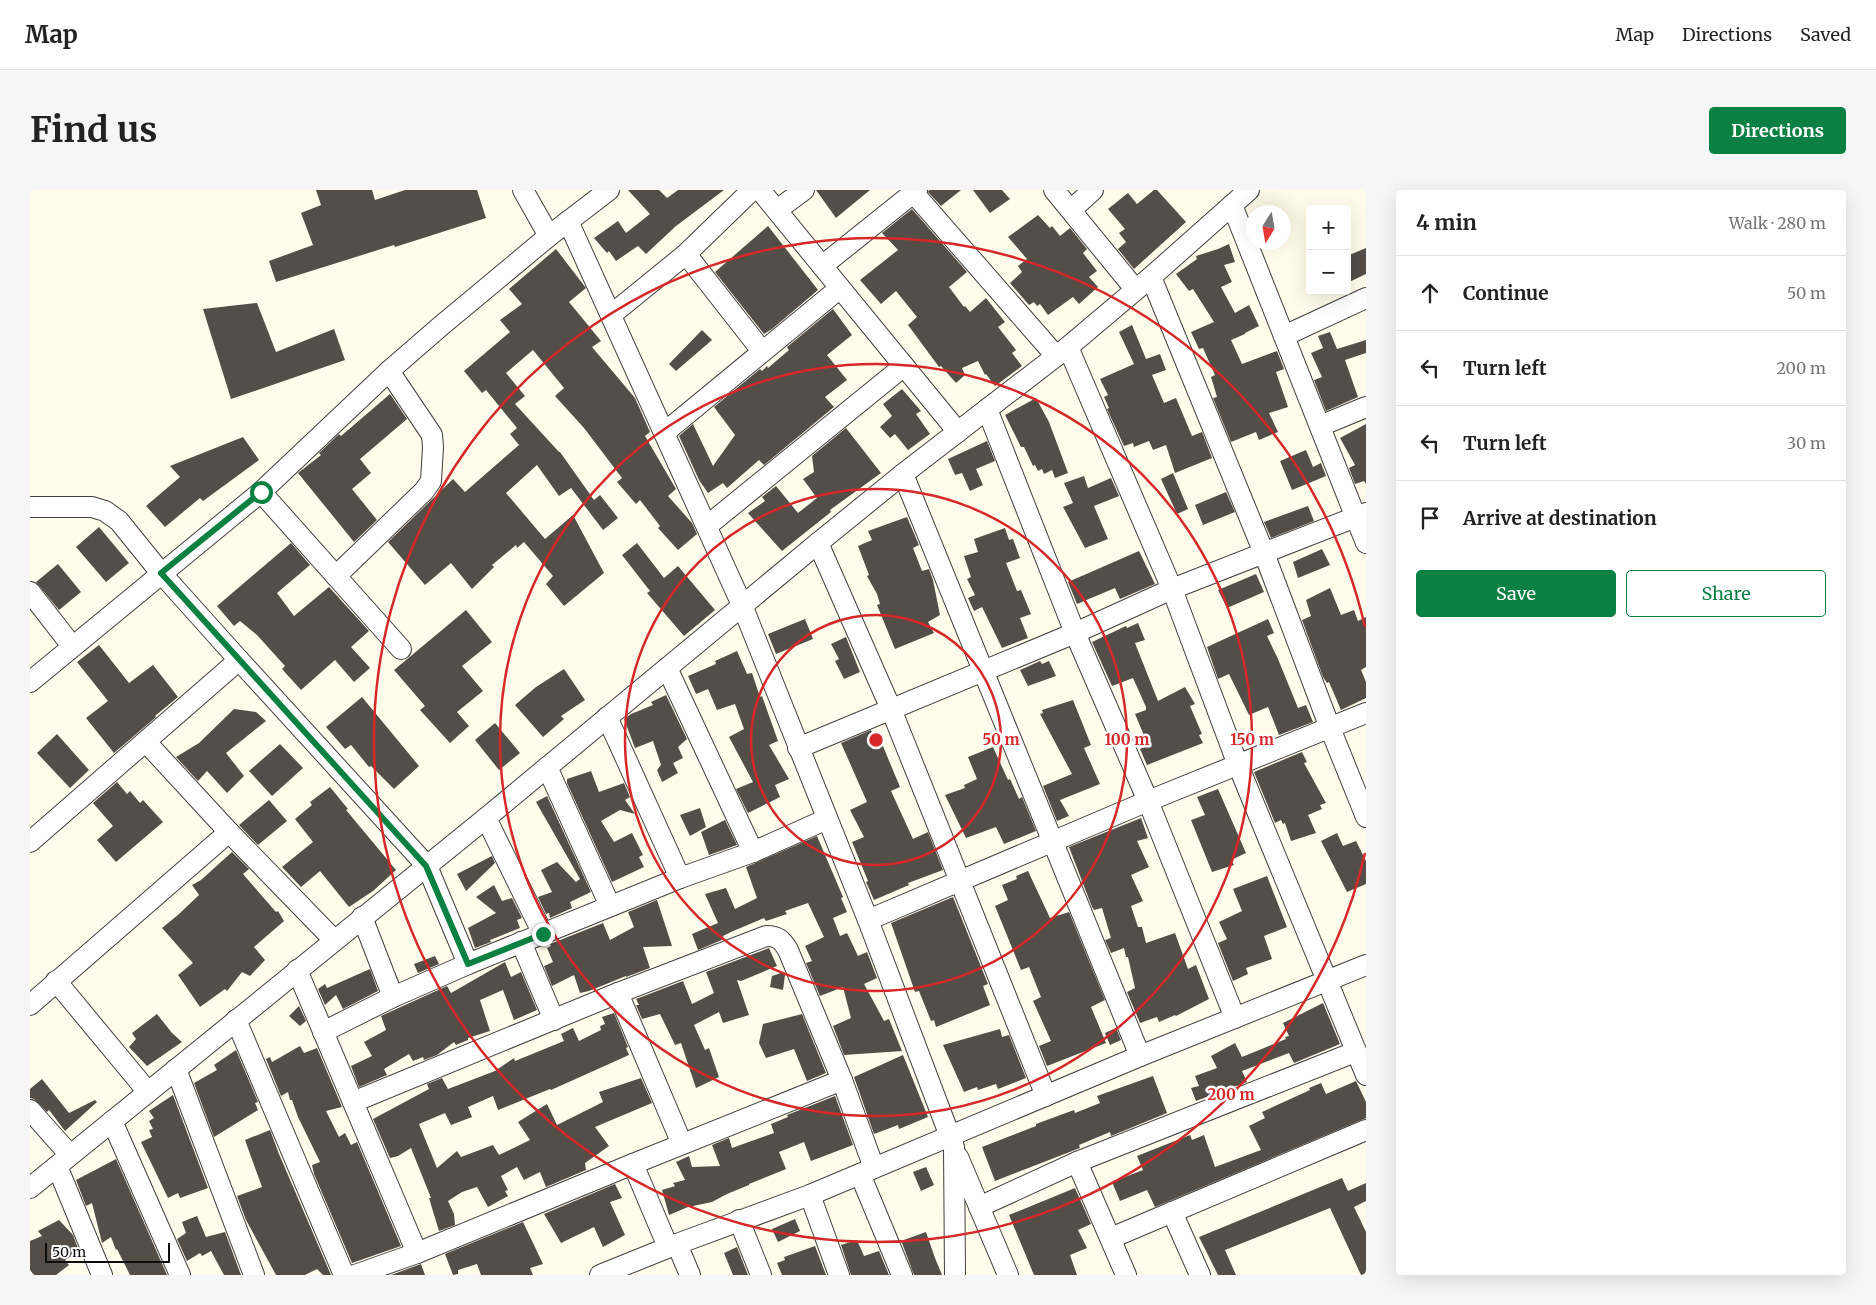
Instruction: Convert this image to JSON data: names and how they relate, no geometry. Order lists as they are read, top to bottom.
{
  "scale_bar": "50 m",
  "north": "bottom",
  "page": {
    "header": "Map",
    "nav": ["Map", "Directions", "Saved"],
    "buttons": [
      "Directions",
      ["Save", "Share"]
    ],
    "title": "Find us",
    "heading": ["4 min", "Walk · 280 m"],
    "map_buttons": ["+", "−"],
    "list": [
      ["Continue", "50 m"],
      ["Turn left", "200 m"],
      ["Turn left", "30 m"],
      "Arrive at destination"
    ],
    "scale": "50 m"
  },
  "rings": [
    "50 m",
    "100 m",
    "150 m",
    "200 m"
  ]
}
